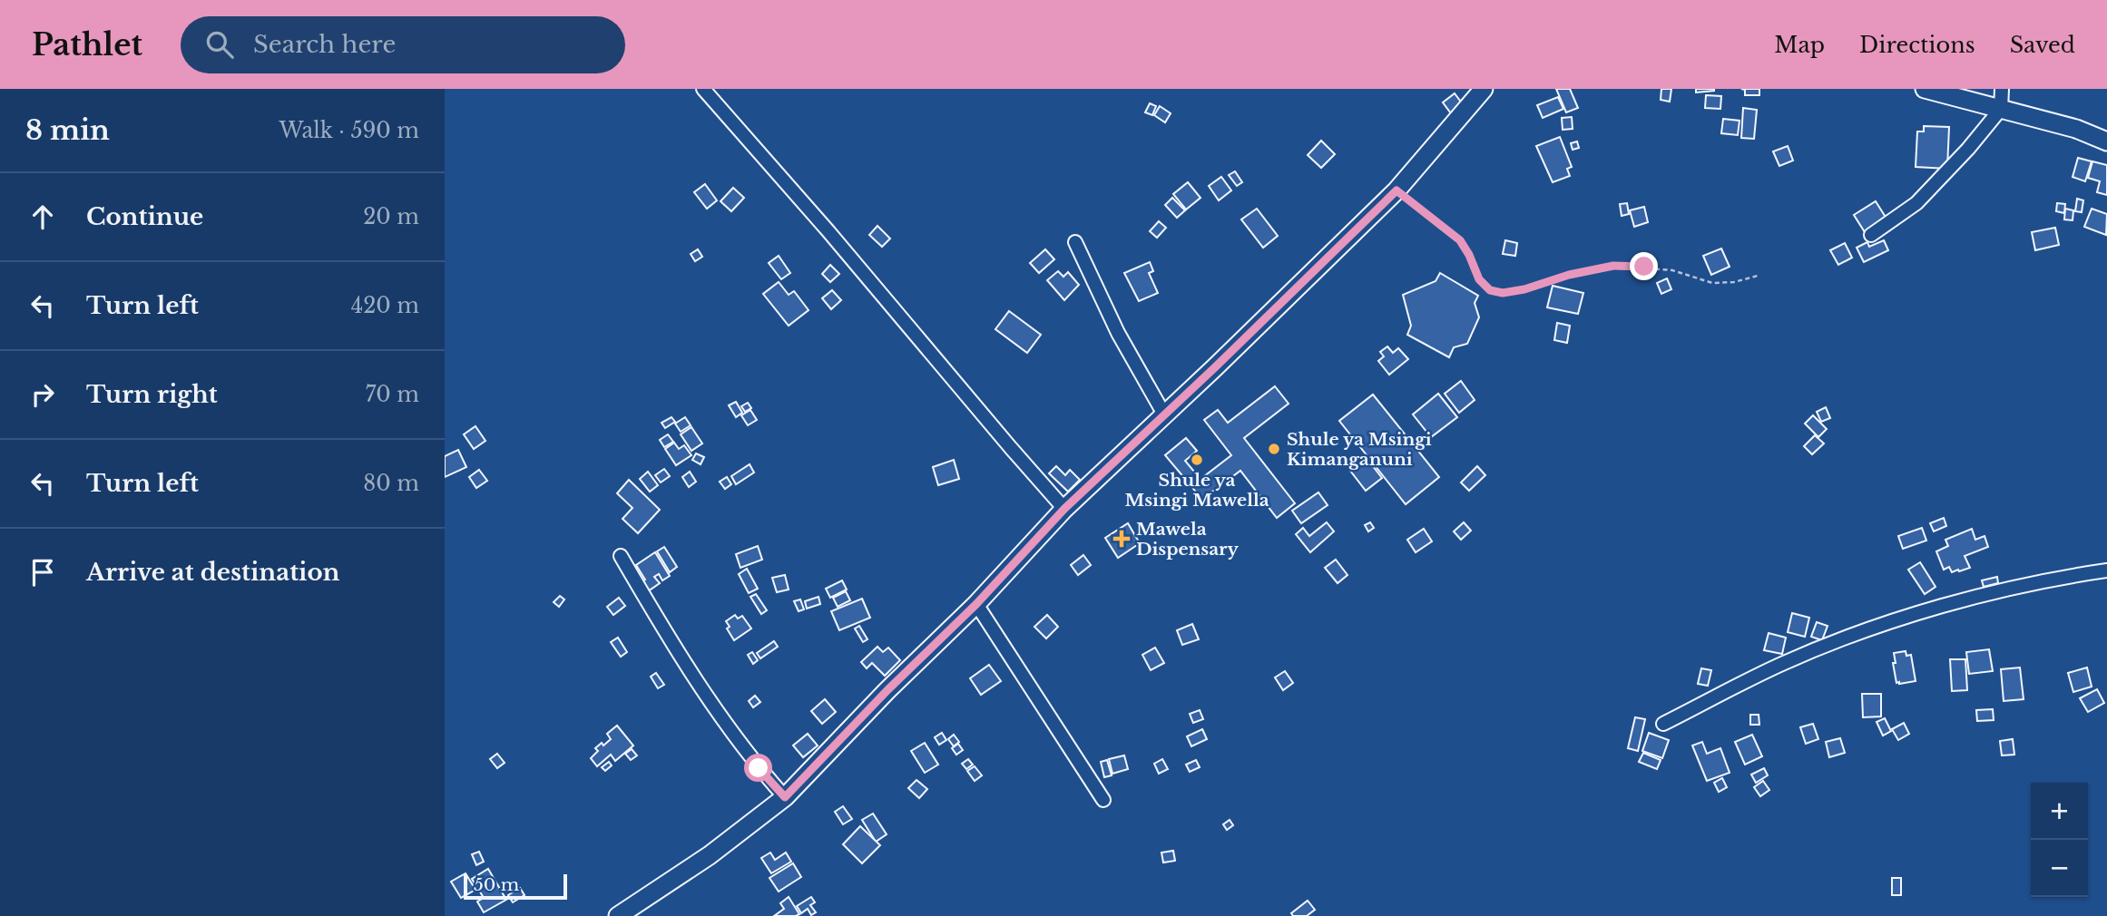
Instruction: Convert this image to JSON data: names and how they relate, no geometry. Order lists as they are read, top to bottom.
{
  "places": {
    "other": ["Shule ya Msingi Kimanganuni", "Shule ya Msingi Mawella"],
    "health": ["Mawela Dispensary"]
  },
  "scale_bar": "50 m",
  "page": {
    "header": "Pathlet",
    "search": "Search here",
    "nav": ["Map", "Directions", "Saved"],
    "heading": ["8 min", "Walk · 590 m"],
    "list": [
      ["Continue", "20 m"],
      ["Turn left", "420 m"],
      ["Turn right", "70 m"],
      ["Turn left", "80 m"],
      "Arrive at destination"
    ],
    "map_buttons": ["+", "−"],
    "scale": "50 m"
  }
}
